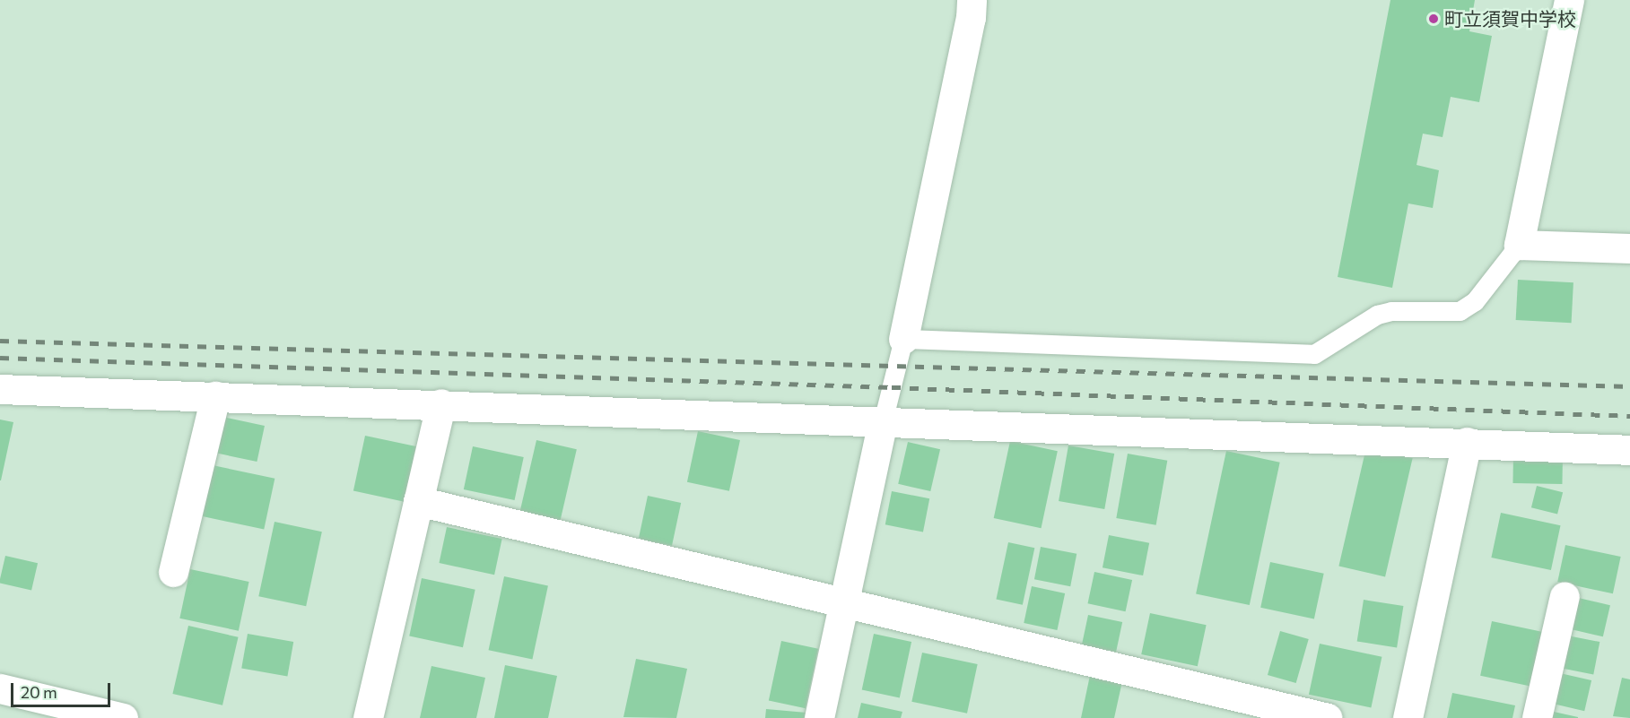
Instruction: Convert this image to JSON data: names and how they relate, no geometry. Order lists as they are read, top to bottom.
{
  "places": ["町立須賀中学校"],
  "scale_bar": "20 m"
}
